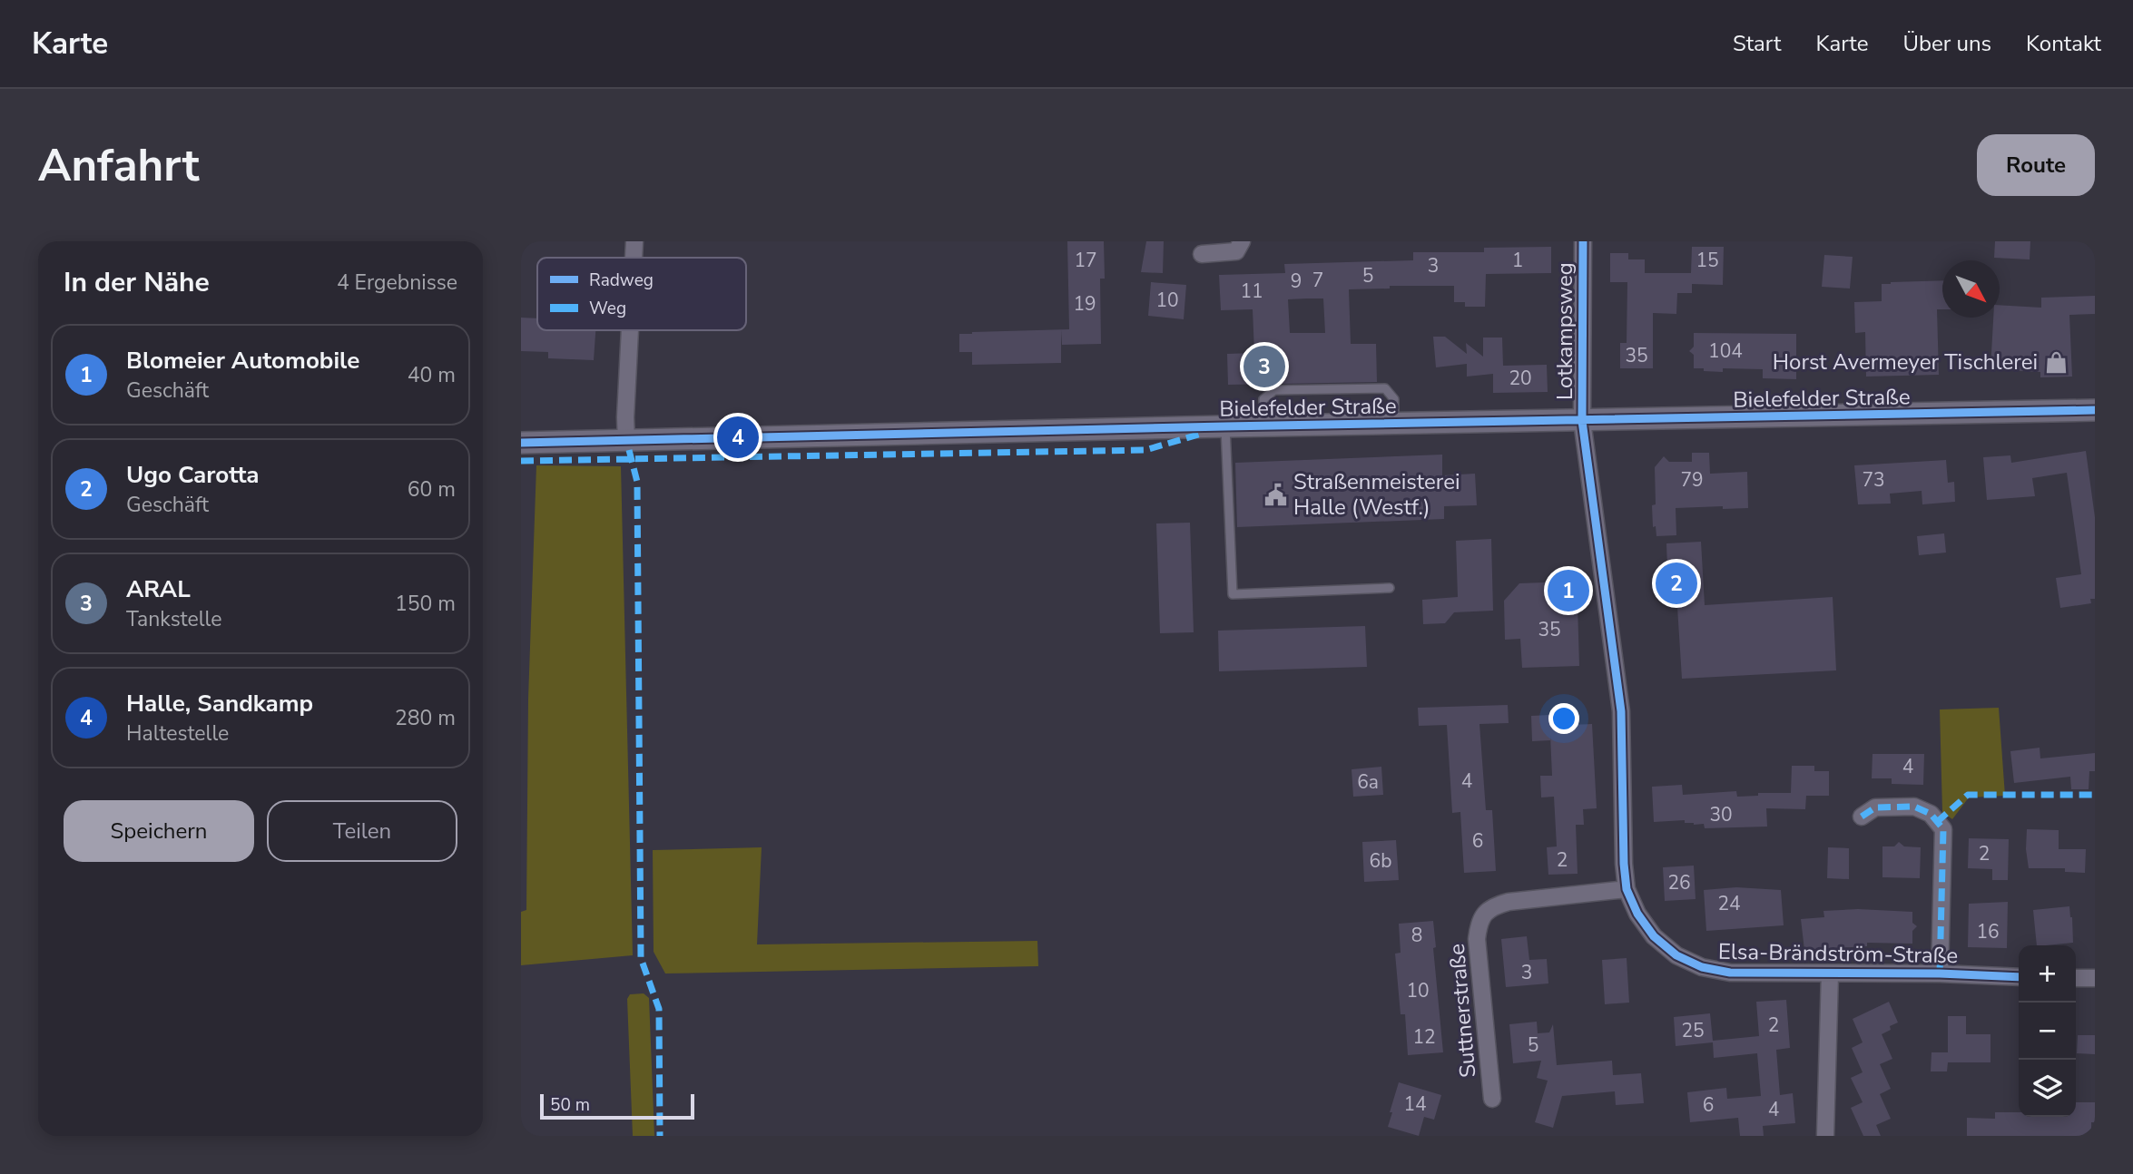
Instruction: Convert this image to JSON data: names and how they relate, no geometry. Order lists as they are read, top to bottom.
{
  "streets": {
    "street": [
      "Lotkampsweg",
      "Bielefelder Straße",
      "Elsa-Brändström-Straße",
      "Suttnerstraße"
    ]
  },
  "crossings": [
    ["Lotkampsweg", "Bielefelder Straße"],
    ["Lotkampsweg", "Elsa-Brändström-Straße"],
    ["Bielefelder Straße", "Elsa-Brändström-Straße"],
    ["Elsa-Brändström-Straße", "Suttnerstraße"]
  ],
  "places": {
    "shop": ["Horst Avermeyer Tischlerei"],
    "public building": ["Straßenmeisterei Halle (Westf.)"]
  },
  "house_numbers": [
    "17",
    "1",
    "15",
    "3",
    "5",
    "7",
    "9",
    "11",
    "10",
    "19",
    "104",
    "35",
    "20",
    "79",
    "73",
    "35",
    "4",
    "4",
    "6a",
    "30",
    "6",
    "2",
    "2",
    "6b",
    "26",
    "24",
    "16",
    "8",
    "3",
    "10",
    "2",
    "25",
    "12",
    "5",
    "14",
    "6",
    "4"
  ],
  "legend": ["Radweg", "Weg"],
  "scale_bar": "50 m",
  "north": "bottom right",
  "page": {
    "header": "Karte",
    "nav": [
      "Start",
      "Karte",
      "Über uns",
      "Kontakt"
    ],
    "buttons": [
      "Route",
      ["Speichern", "Teilen"]
    ],
    "title": "Anfahrt",
    "heading": ["In der Nähe", "4 Ergebnisse"],
    "list": [
      {
        "mark": "1",
        "name": "Blomeier Automobile",
        "note": "Geschäft",
        "value": "40 m"
      },
      {
        "mark": "2",
        "name": "Ugo Carotta",
        "note": "Geschäft",
        "value": "60 m"
      },
      {
        "mark": "3",
        "name": "ARAL",
        "note": "Tankstelle",
        "value": "150 m"
      },
      {
        "mark": "4",
        "name": "Halle, Sandkamp",
        "note": "Haltestelle",
        "value": "280 m"
      }
    ],
    "pins": [
      "3",
      "4",
      "2",
      "1"
    ],
    "map_buttons": ["+", "−"],
    "scale": "50 m"
  }
}
